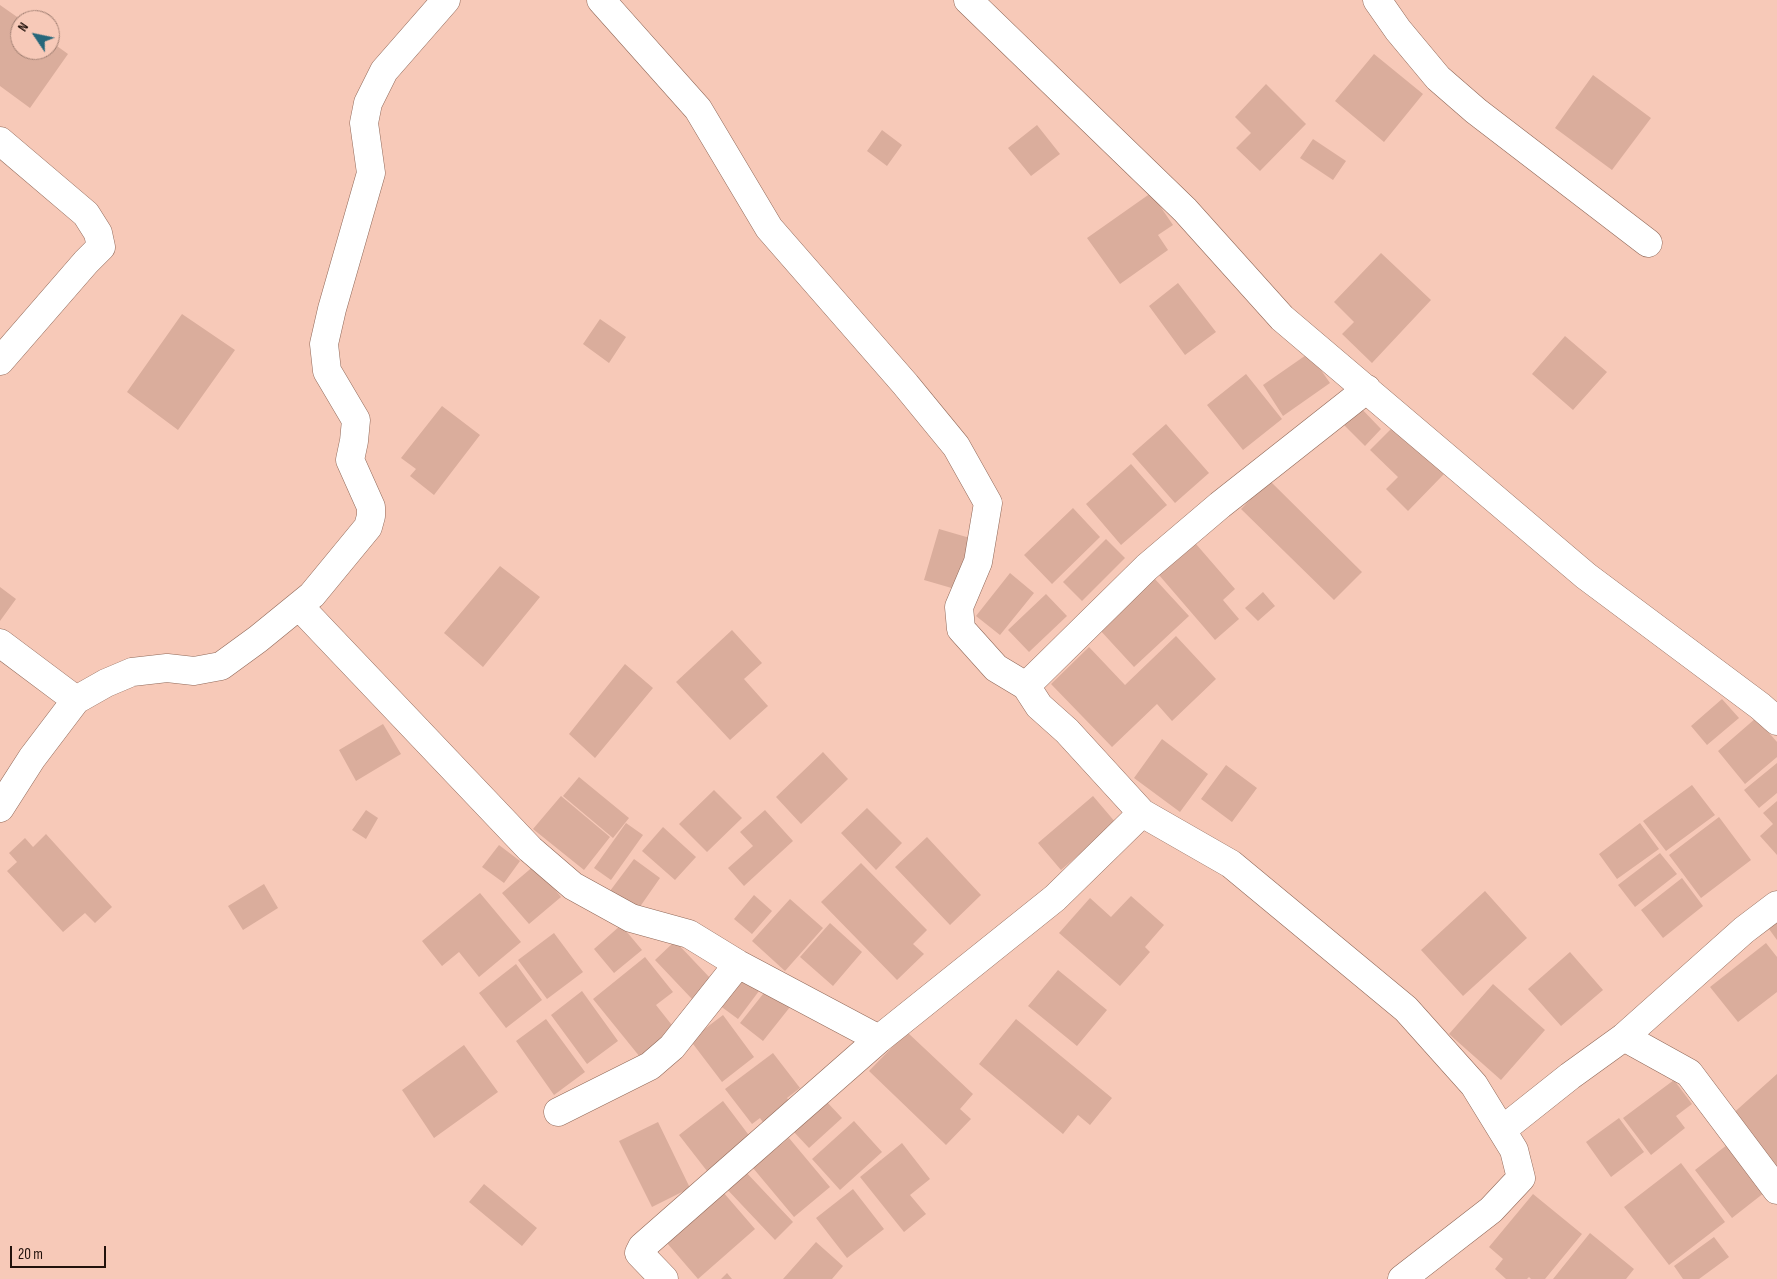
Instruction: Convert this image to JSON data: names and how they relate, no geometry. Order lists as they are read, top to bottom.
{
  "scale_bar": "20 m",
  "north": "top left"
}
